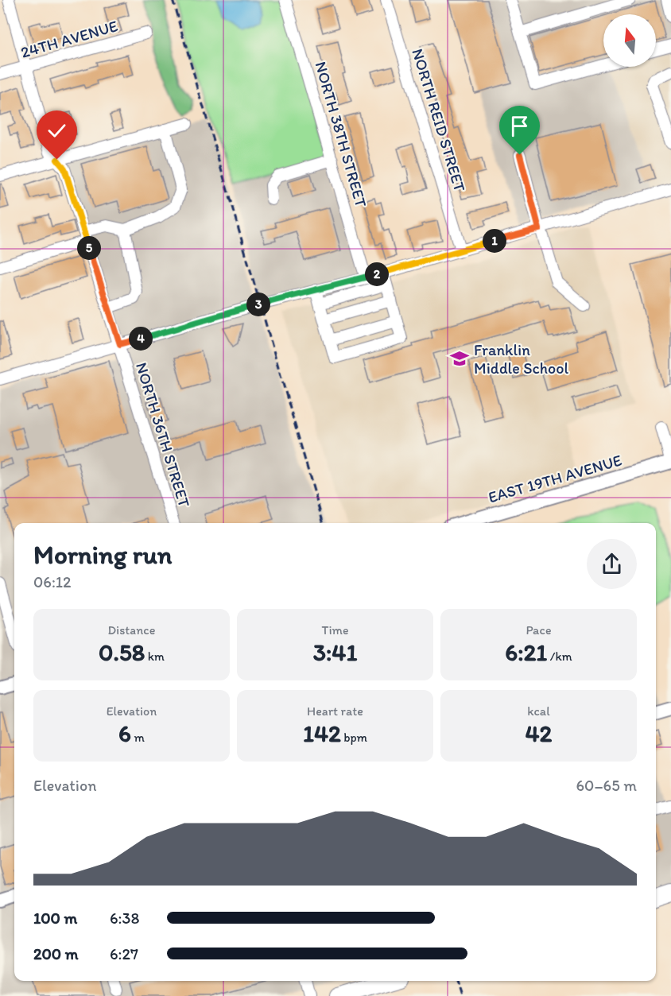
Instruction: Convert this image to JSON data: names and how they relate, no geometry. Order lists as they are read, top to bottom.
{
  "streets": {
    "main road": ["EAST 19TH AVENUE"],
    "street": [
      "24TH AVENUE",
      "NORTH REID STREET",
      "NORTH 38TH STREET",
      "NORTH 36TH STREET"
    ]
  },
  "crossings": [
    ["24TH AVENUE", "NORTH 36TH STREET"]
  ],
  "places": {
    "school or university": ["Franklin Middle School"]
  },
  "north": "top",
  "page": {
    "pins": [
      "1",
      "5",
      "2",
      "3",
      "4"
    ],
    "heading": ["Morning run", "06:12"],
    "stats": [
      ["Distance", "0.58 km"],
      ["Time", "3:41"],
      ["Pace", "6:21 /km"],
      ["Elevation", "6 m"],
      ["Heart rate", "142 bpm"],
      ["kcal", "42"]
    ],
    "chart": ["Elevation", "60–65 m"],
    "list": [
      {
        "name": "100 m",
        "note": "6:38"
      },
      {
        "name": "200 m",
        "note": "6:27"
      }
    ]
  }
}
